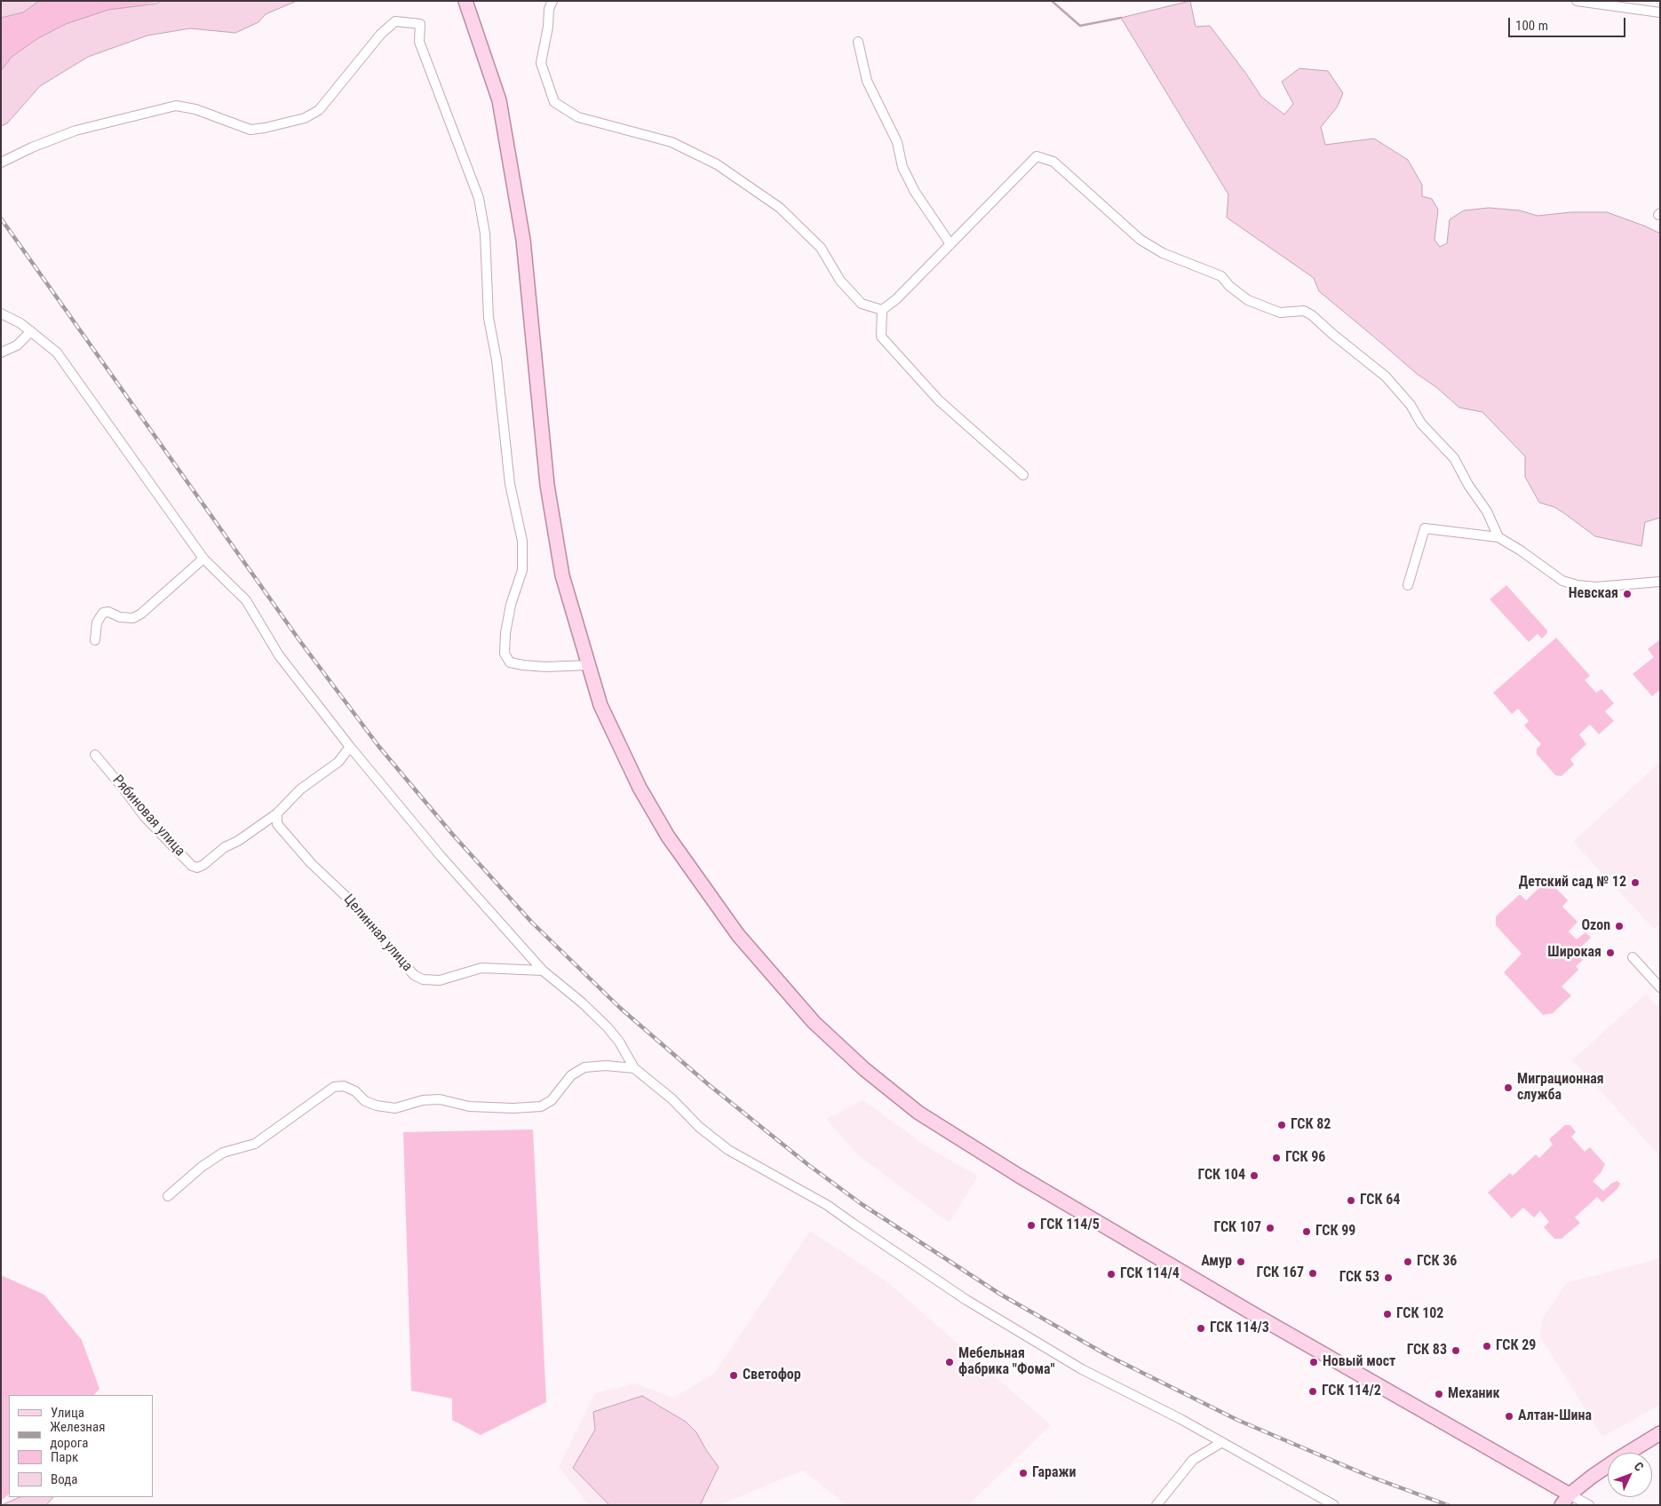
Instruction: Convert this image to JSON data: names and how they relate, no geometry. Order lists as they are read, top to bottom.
{
  "streets": {
    "street": ["Рябиновая улица", "Целинная улица"]
  },
  "crossings": [
    ["Рябиновая улица", "Целинная улица"]
  ],
  "places": [
    "Невская",
    "Детский сад № 12",
    "Ozon",
    "Широкая",
    "Миграционная служба",
    "ГСК 82",
    "ГСК 96",
    "ГСК 104",
    "ГСК 64",
    "ГСК 114/5",
    "ГСК 107",
    "ГСК 99",
    "Амур",
    "ГСК 36",
    "ГСК 167",
    "ГСК 114/4",
    "ГСК 53",
    "ГСК 102",
    "ГСК 114/3",
    "ГСК 29",
    "ГСК 83",
    "Мебельная фабрика \"Фома\"",
    "Новый мост",
    "Светофор",
    "ГСК 114/2",
    "Механик",
    "Алтан-Шина",
    "Гаражи"
  ],
  "legend": [
    "Улица",
    "Железная дорога",
    "Парк",
    "Вода"
  ],
  "scale_bar": "100 m",
  "north": "top right"
}
